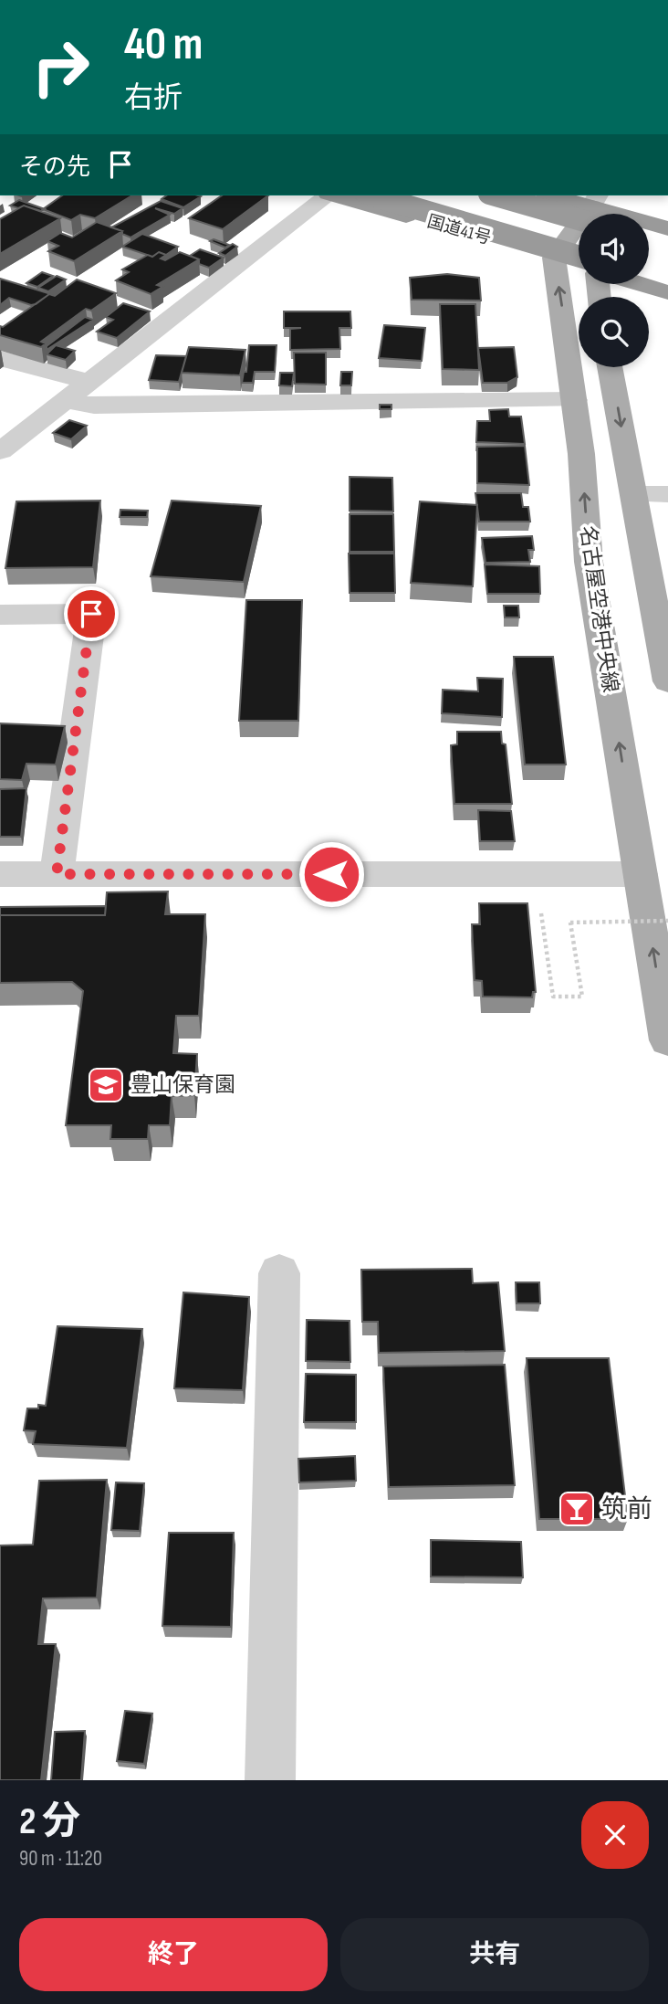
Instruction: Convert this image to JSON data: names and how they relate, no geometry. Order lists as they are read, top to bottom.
{
  "streets": {
    "highway": ["国道41号"],
    "main road": ["名古屋空港中央線"]
  },
  "crossings": [
    ["国道41号", "名古屋空港中央線"]
  ],
  "places": {
    "school or university": ["豊山保育園"],
    "bar": ["筑前"]
  },
  "page": {
    "turn": ["40 m", "右折"],
    "then": "その先",
    "heading": ["2 分", "90 m · 11:20"],
    "buttons": ["終了", "共有"]
  }
}
